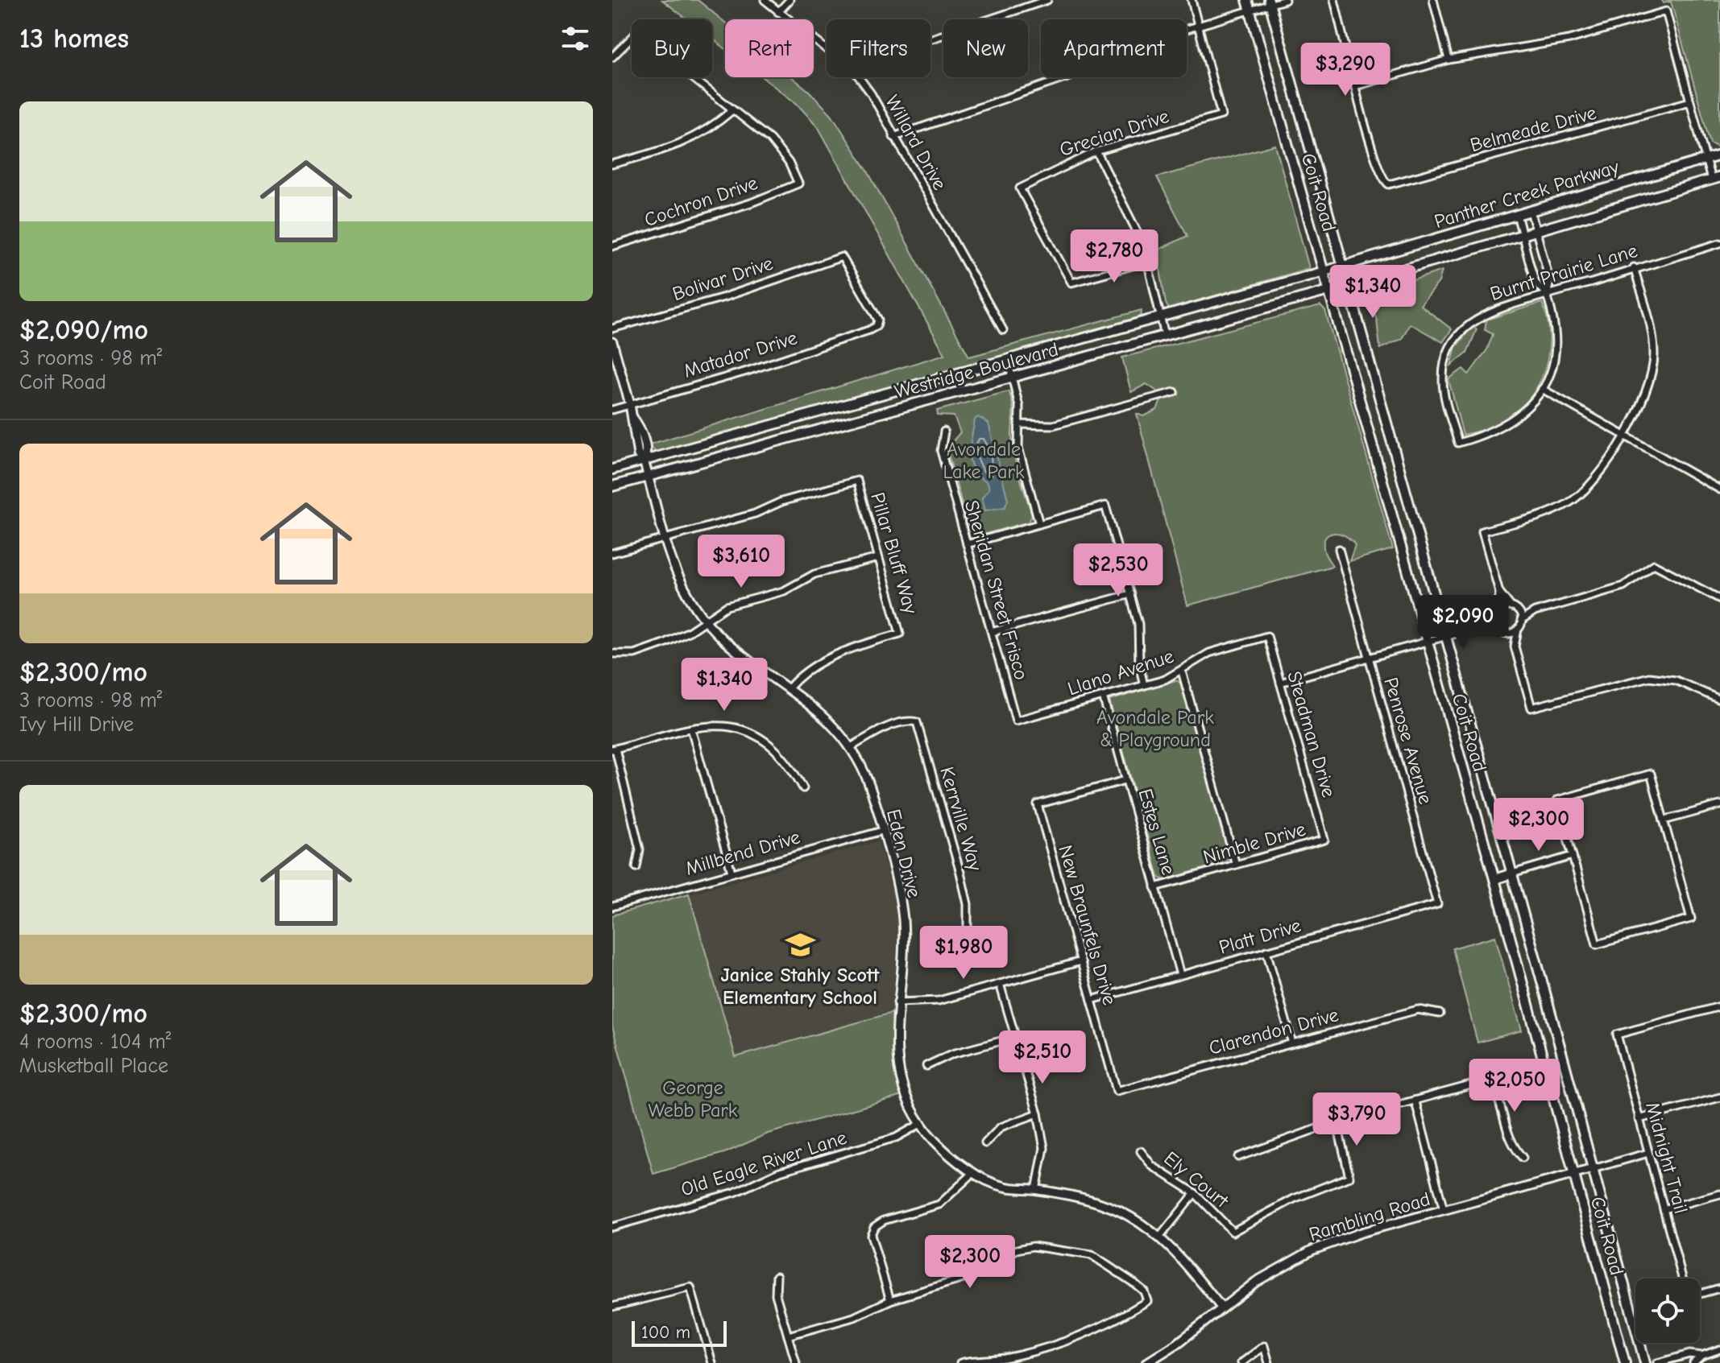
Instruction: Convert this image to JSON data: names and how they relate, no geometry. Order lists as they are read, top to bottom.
{
  "streets": {
    "main road": ["Coit Road", "Panther Creek Parkway", "Westridge Boulevard"],
    "street": [
      "Belmeade Drive",
      "Grecian Drive",
      "Willard Drive",
      "Cochron Drive",
      "Burnt Prairie Lane",
      "Bolivar Drive",
      "Matador Drive",
      "Pillar Bluff Way",
      "Sheridan Street Frisco",
      "Llano Avenue",
      "Steadman Drive",
      "Penrose Avenue",
      "Kerrville Way",
      "Estes Lane",
      "Nimble Drive",
      "Millbend Drive",
      "Eden Drive",
      "New Braunfels Drive",
      "Platt Drive",
      "Clarendon Drive",
      "Midnight Trail",
      "Old Eagle River Lane",
      "Ely Court",
      "Rambling Road"
    ]
  },
  "crossings": [
    ["Coit Road", "Panther Creek Parkway"],
    ["Coit Road", "Westridge Boulevard"],
    ["Coit Road", "Rambling Road"],
    ["Panther Creek Parkway", "Westridge Boulevard"],
    ["Bolivar Drive", "Matador Drive"],
    ["Matador Drive", "Eden Drive"],
    ["Westridge Boulevard", "Eden Drive"],
    ["Pillar Bluff Way", "Eden Drive"],
    ["Sheridan Street Frisco", "Llano Avenue"],
    ["Llano Avenue", "Steadman Drive"],
    ["Llano Avenue", "Estes Lane"],
    ["Steadman Drive", "Nimble Drive"],
    ["Penrose Avenue", "Platt Drive"],
    ["Kerrville Way", "Eden Drive"],
    ["Estes Lane", "Nimble Drive"],
    ["Estes Lane", "New Braunfels Drive"],
    ["Estes Lane", "Platt Drive"],
    ["Millbend Drive", "Eden Drive"],
    ["Eden Drive", "Old Eagle River Lane"],
    ["Eden Drive", "Rambling Road"],
    ["New Braunfels Drive", "Platt Drive"],
    ["New Braunfels Drive", "Clarendon Drive"]
  ],
  "parks": ["Avondale Lake Park", "Avondale Park & Playground", "George Webb Park"],
  "places": {
    "school or university": ["Janice Stahly Scott Elementary School"]
  },
  "scale_bar": "100 m",
  "page": {
    "heading": "13 homes",
    "chip": [
      "Buy",
      "Rent",
      "Filters",
      "New",
      "Apartment"
    ],
    "price": [
      "$3,290",
      "$2,780",
      "$1,340",
      "$3,610",
      "$2,530",
      "$2,090",
      "$1,340",
      "$2,300",
      "$1,980",
      "$2,510",
      "$2,050",
      "$3,790",
      "$2,300"
    ],
    "list": [
      {
        "name": "$2,090/mo",
        "note": "3 rooms · 98 m² · Coit Road"
      },
      {
        "name": "$2,300/mo",
        "note": "3 rooms · 98 m² · Ivy Hill Drive"
      },
      {
        "name": "$2,300/mo",
        "note": "4 rooms · 104 m² · Musketball Place"
      }
    ],
    "scale": "100 m"
  }
}
